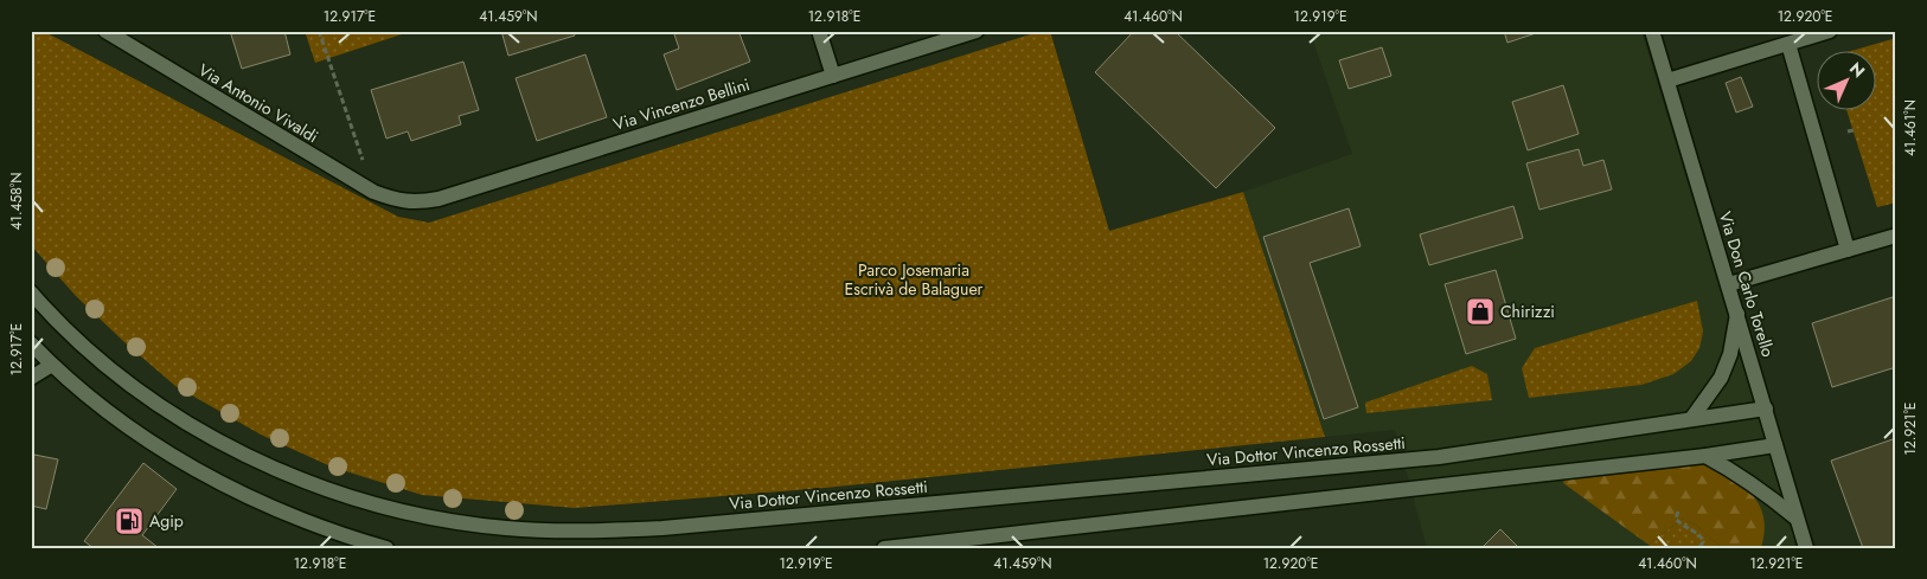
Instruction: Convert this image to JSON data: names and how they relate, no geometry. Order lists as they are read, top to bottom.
{
  "streets": {
    "street": [
      "Via Antonio Vivaldi",
      "Via Vincenzo Bellini",
      "Via Don Carlo Torello",
      "Via Dottor Vincenzo Rossetti"
    ]
  },
  "crossings": [
    ["Via Antonio Vivaldi", "Via Vincenzo Bellini"],
    ["Via Don Carlo Torello", "Via Dottor Vincenzo Rossetti"]
  ],
  "parks": ["Parco Josemaria Escrivà de Balaguer"],
  "places": {
    "shop": ["Chirizzi"],
    "fuel station": ["Agip"]
  },
  "north": "top right",
  "coordinates": [
    "12.917°E",
    "41.459°N",
    "12.918°E",
    "41.460°N",
    "12.919°E",
    "12.920°E",
    "41.461°N",
    "41.458°N",
    "12.921°E"
  ]
}
